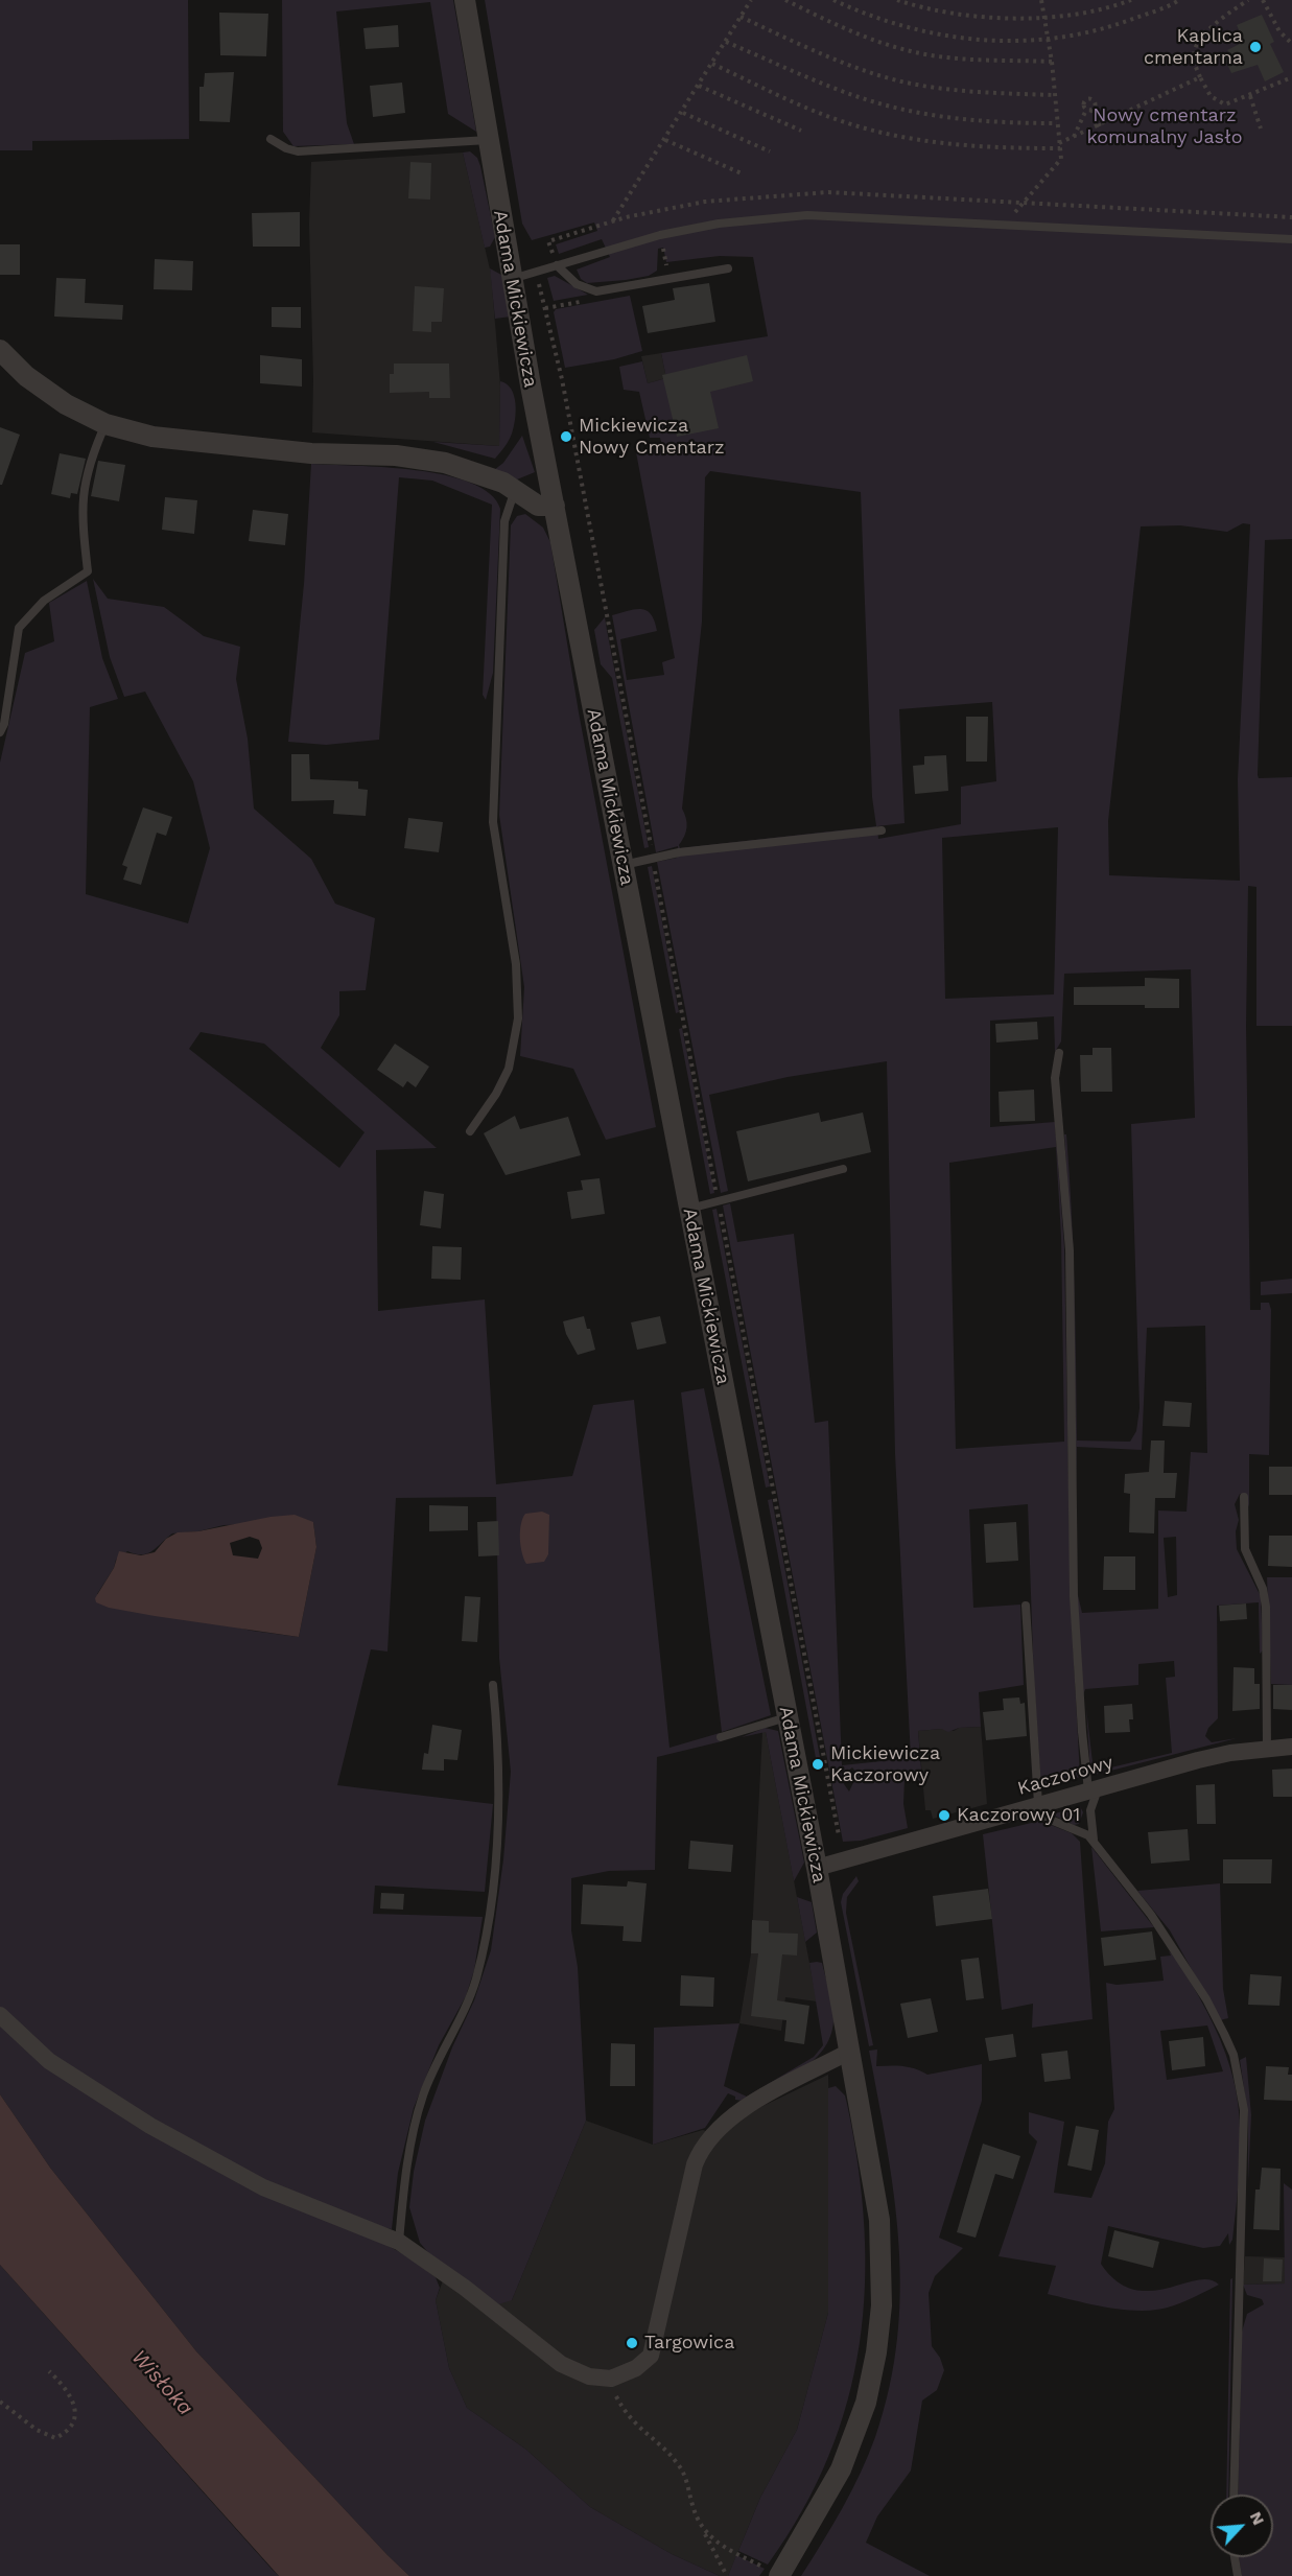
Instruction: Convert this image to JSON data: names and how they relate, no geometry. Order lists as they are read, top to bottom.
{
  "streets": {
    "street": ["Adama Mickiewicza", "Kaczorowy"]
  },
  "crossings": [
    ["Adama Mickiewicza", "Kaczorowy"]
  ],
  "water": ["Wisłoka"],
  "parks": ["Nowy cmentarz komunalny Jasło"],
  "places": [
    "Kaplica cmentarna",
    "Mickiewicza Nowy Cmentarz",
    "Mickiewicza Kaczorowy",
    "Kaczorowy 01",
    "Targowica"
  ],
  "north": "top right"
}
